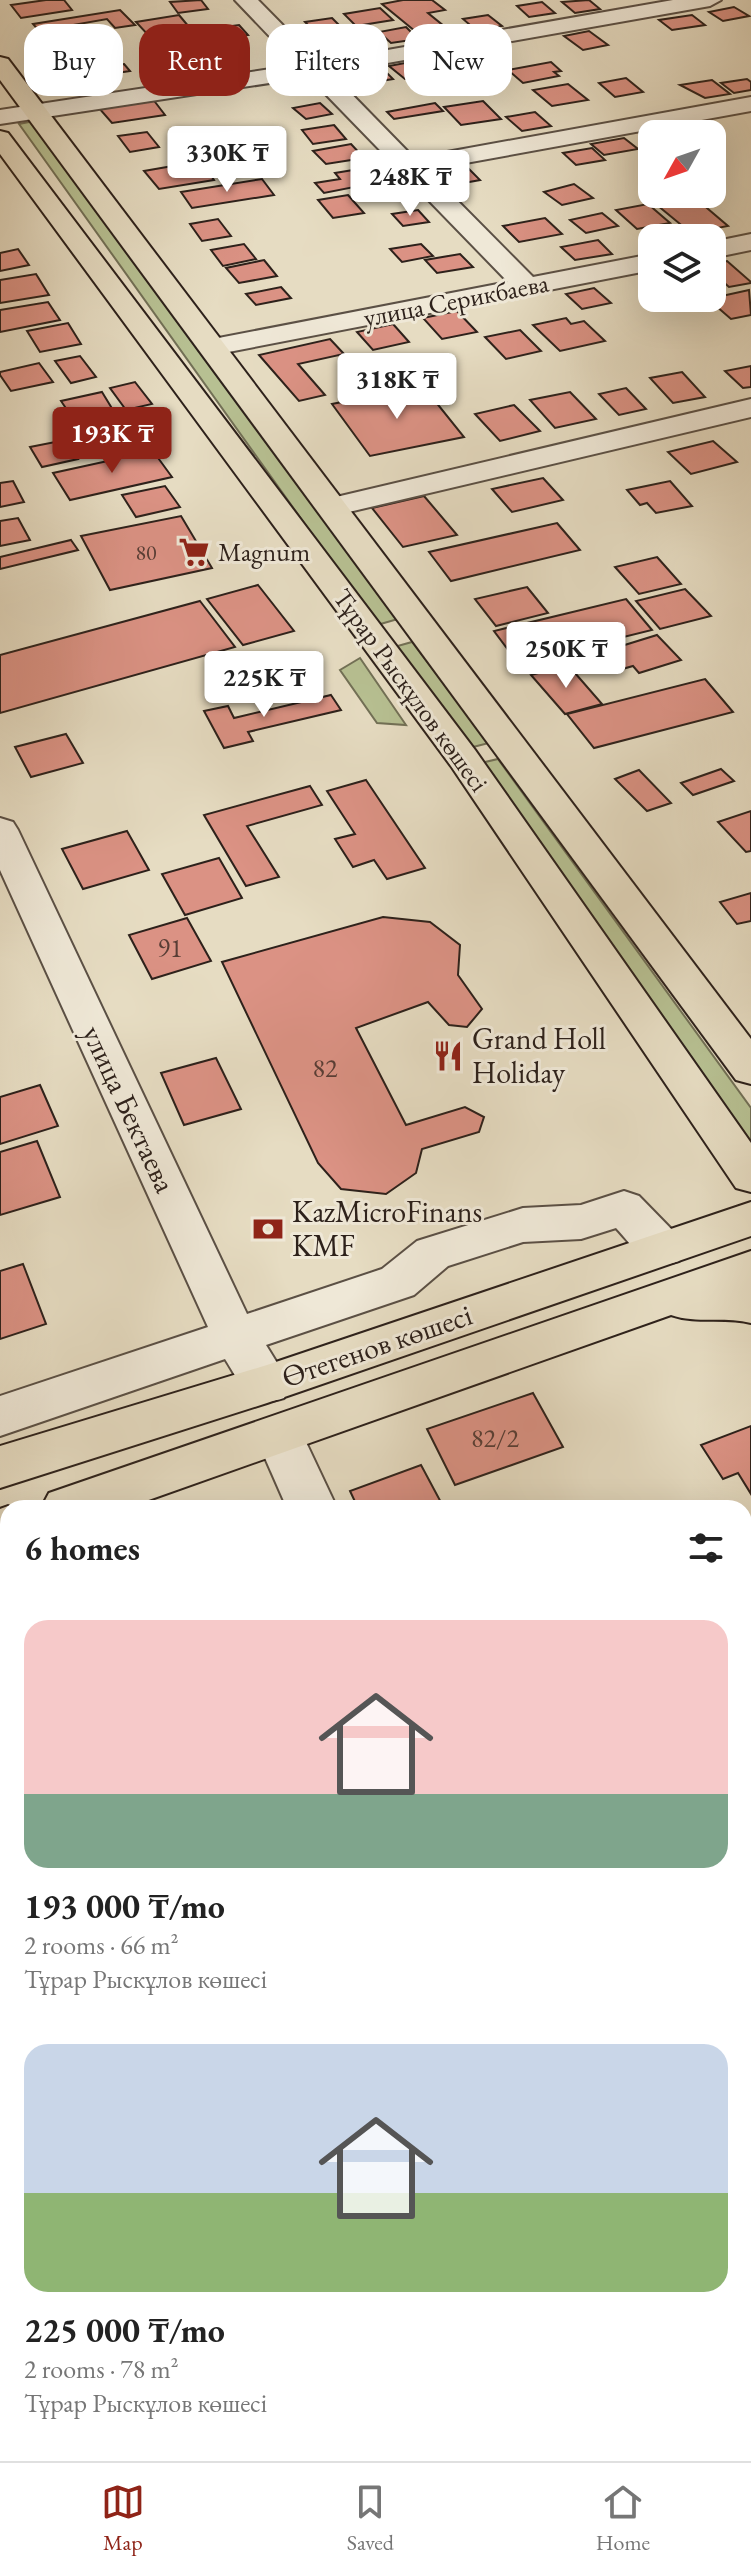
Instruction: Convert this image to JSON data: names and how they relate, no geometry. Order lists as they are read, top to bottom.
{
  "streets": {
    "main road": ["Тұрар Рыскұлов көшесі", "Өтегенов көшесі"],
    "street": ["улица Серикбаева", "улица Бектаева"]
  },
  "crossings": [
    ["улица Серикбаева", "Тұрар Рыскұлов көшесі"],
    ["улица Бектаева", "Өтегенов көшесі"]
  ],
  "places": {
    "supermarket": ["Magnum"],
    "restaurant": ["Grand Holl Holiday"],
    "bank": ["KazMicroFinans KMF"]
  },
  "house_numbers": [
    "80",
    "91",
    "82",
    "82/2"
  ],
  "north": "bottom left",
  "page": {
    "chip": [
      "Buy",
      "Rent",
      "Filters",
      "New"
    ],
    "price": [
      "330K ₸",
      "248K ₸",
      "318K ₸",
      "193K ₸",
      "250K ₸",
      "225K ₸"
    ],
    "heading": "6 homes",
    "list": [
      {
        "name": "193 000 ₸/mo",
        "note": "2 rooms · 66 m² · Тұрар Рыскұлов көшесі"
      },
      {
        "name": "225 000 ₸/mo",
        "note": "2 rooms · 78 m² · Тұрар Рыскұлов көшесі"
      }
    ],
    "tabs": ["Map", "Saved", "Home"]
  }
}
